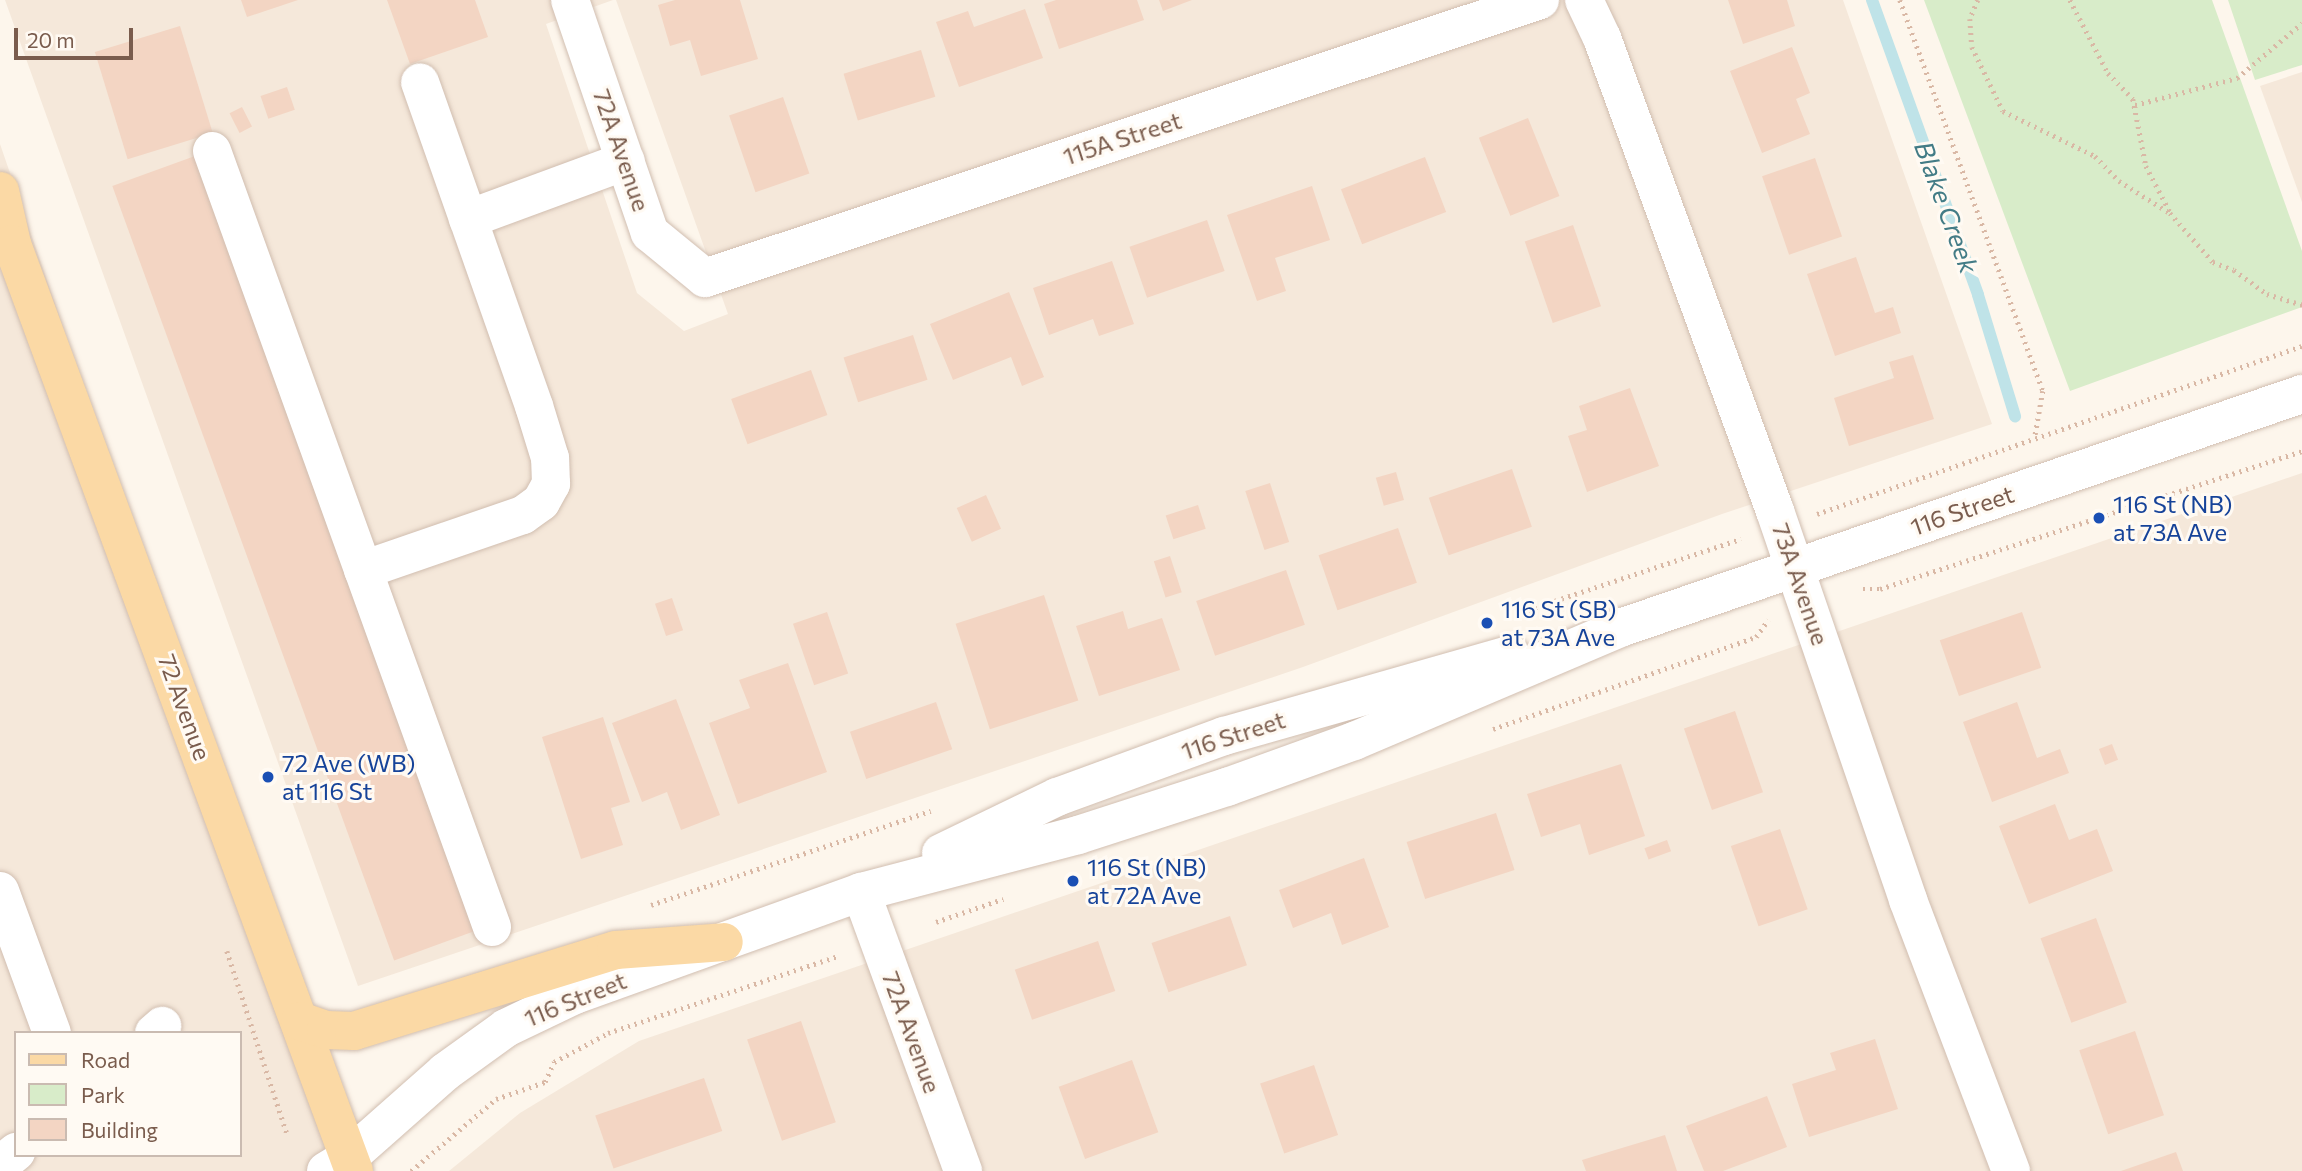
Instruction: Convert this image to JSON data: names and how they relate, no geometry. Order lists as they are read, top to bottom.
{
  "streets": {
    "main road": ["72 Avenue"],
    "street": [
      "115A Street",
      "72A Avenue",
      "116 Street",
      "73A Avenue"
    ]
  },
  "crossings": [
    ["115A Street", "72A Avenue"],
    ["72A Avenue", "116 Street"],
    ["116 Street", "73A Avenue"],
    ["116 Street", "72 Avenue"]
  ],
  "water": ["Blake Creek"],
  "places": [
    "116 St (NB) at 73A Ave",
    "116 St (SB) at 73A Ave",
    "72 Ave (WB) at 116 St",
    "116 St (NB) at 72A Ave"
  ],
  "legend": ["Road", "Park", "Building"],
  "scale_bar": "20 m"
}
